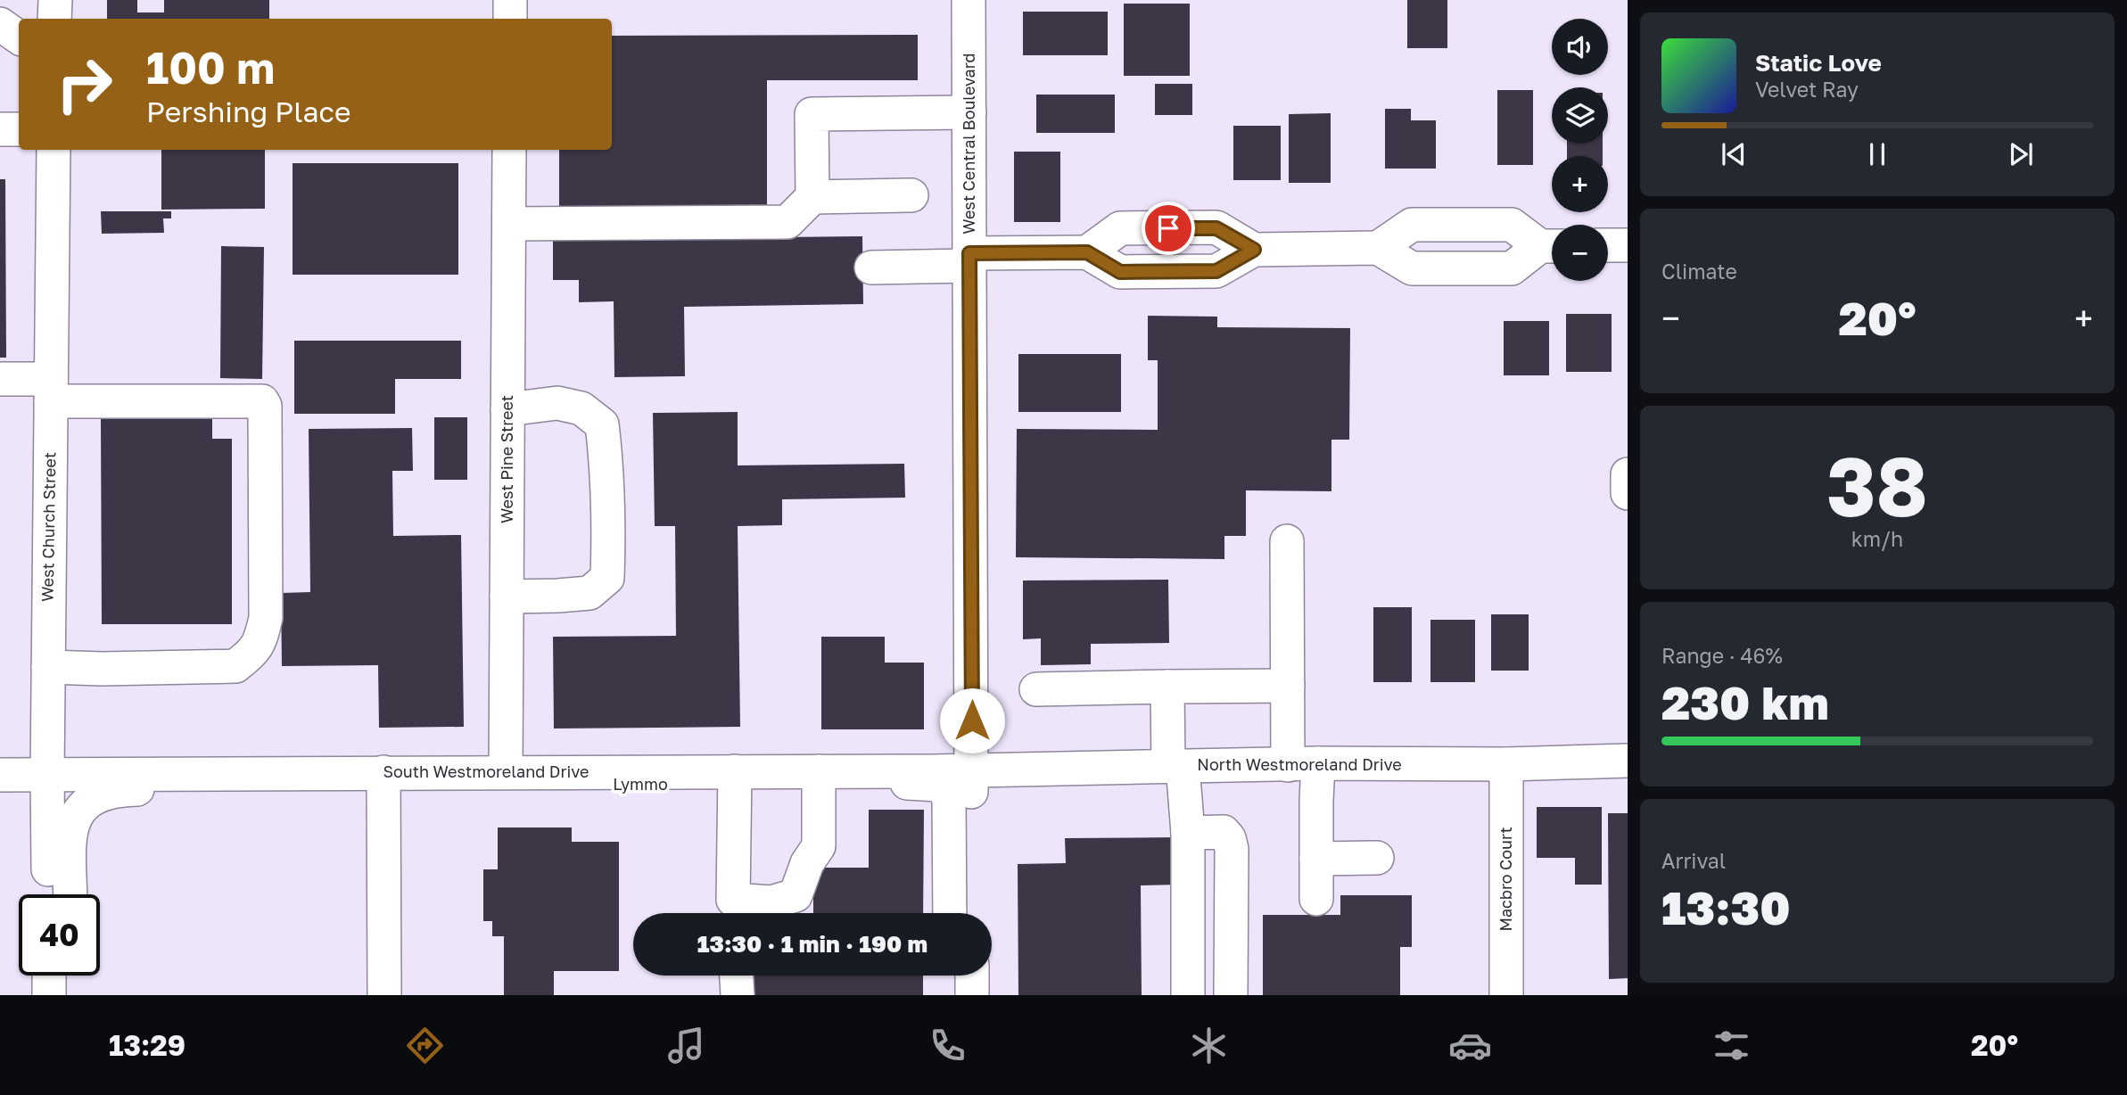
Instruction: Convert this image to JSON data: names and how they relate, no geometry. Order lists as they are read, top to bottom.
{
  "streets": {
    "street": [
      "West Central Boulevard",
      "West Pine Street",
      "West Church Street",
      "North Westmoreland Drive",
      "South Westmoreland Drive",
      "Lymmo",
      "Macbro Court"
    ]
  },
  "crossings": [
    ["West Central Boulevard", "North Westmoreland Drive"],
    ["West Central Boulevard", "South Westmoreland Drive"],
    ["West Pine Street", "South Westmoreland Drive"],
    ["West Church Street", "South Westmoreland Drive"],
    ["North Westmoreland Drive", "South Westmoreland Drive"],
    ["North Westmoreland Drive", "Macbro Court"],
    ["South Westmoreland Drive", "Lymmo"]
  ],
  "page": {
    "map_buttons": ["+", "−"],
    "turn": ["100 m", "Pershing Place"],
    "song": ["Static Love", "Velvet Ray"],
    "tile": [
      "Climate",
      ["38", "km/h"],
      ["Range · 46%", "230 km"],
      ["Arrival", "13:30"]
    ],
    "heat": ["−", "20°", "+"],
    "limit": "40",
    "trip": "13:30 · 1 min · 190 m",
    "tabs": ["13:29", "20°"]
  }
}
